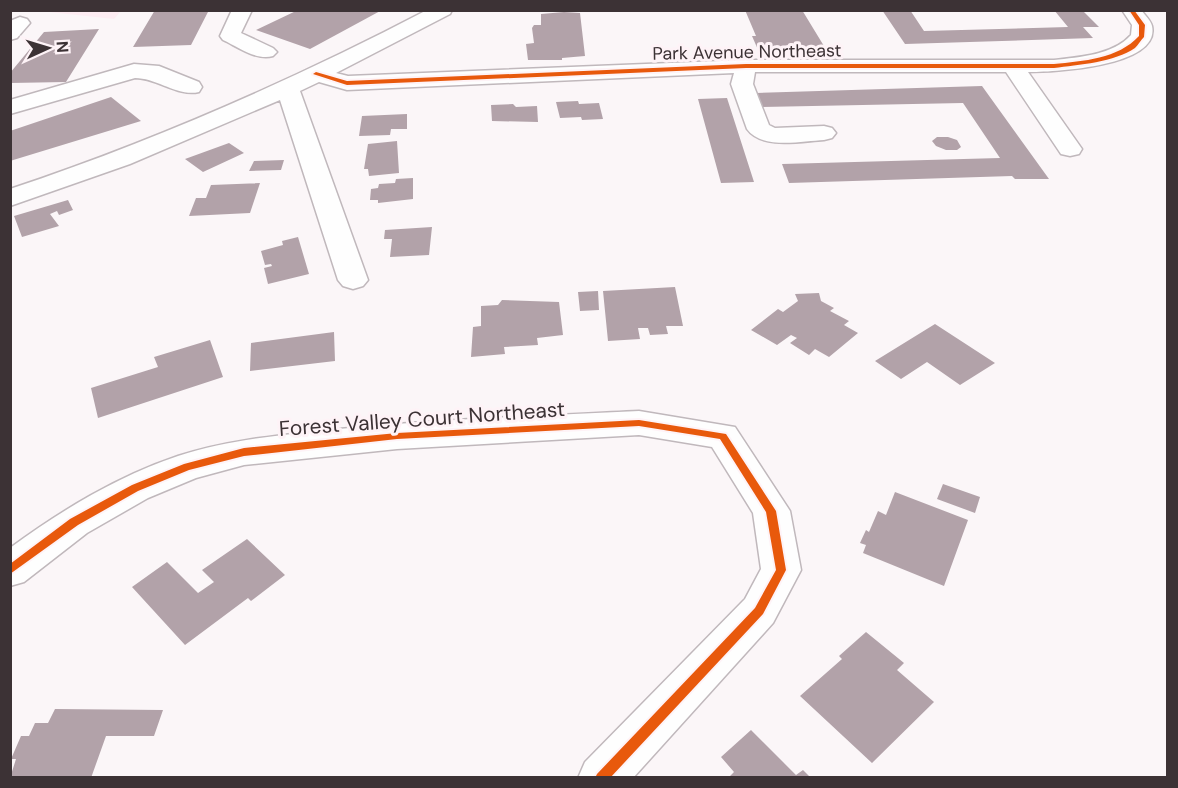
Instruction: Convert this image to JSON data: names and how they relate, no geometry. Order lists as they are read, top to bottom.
{
  "streets": {
    "street": ["Park Avenue Northeast", "Forest Valley Court Northeast"]
  },
  "north": "right"
}
